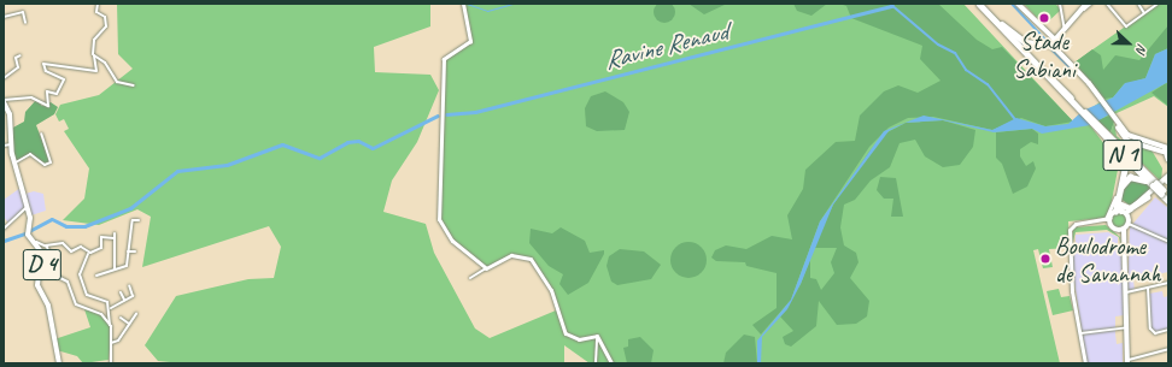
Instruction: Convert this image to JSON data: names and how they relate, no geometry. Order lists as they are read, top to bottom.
{
  "streets": {
    "highway": ["N 1"],
    "main road": ["D 4"]
  },
  "water": ["Ravine Renaud"],
  "places": ["Stade Sabiani", "Boulodrome de Savannah"],
  "north": "right"
}
